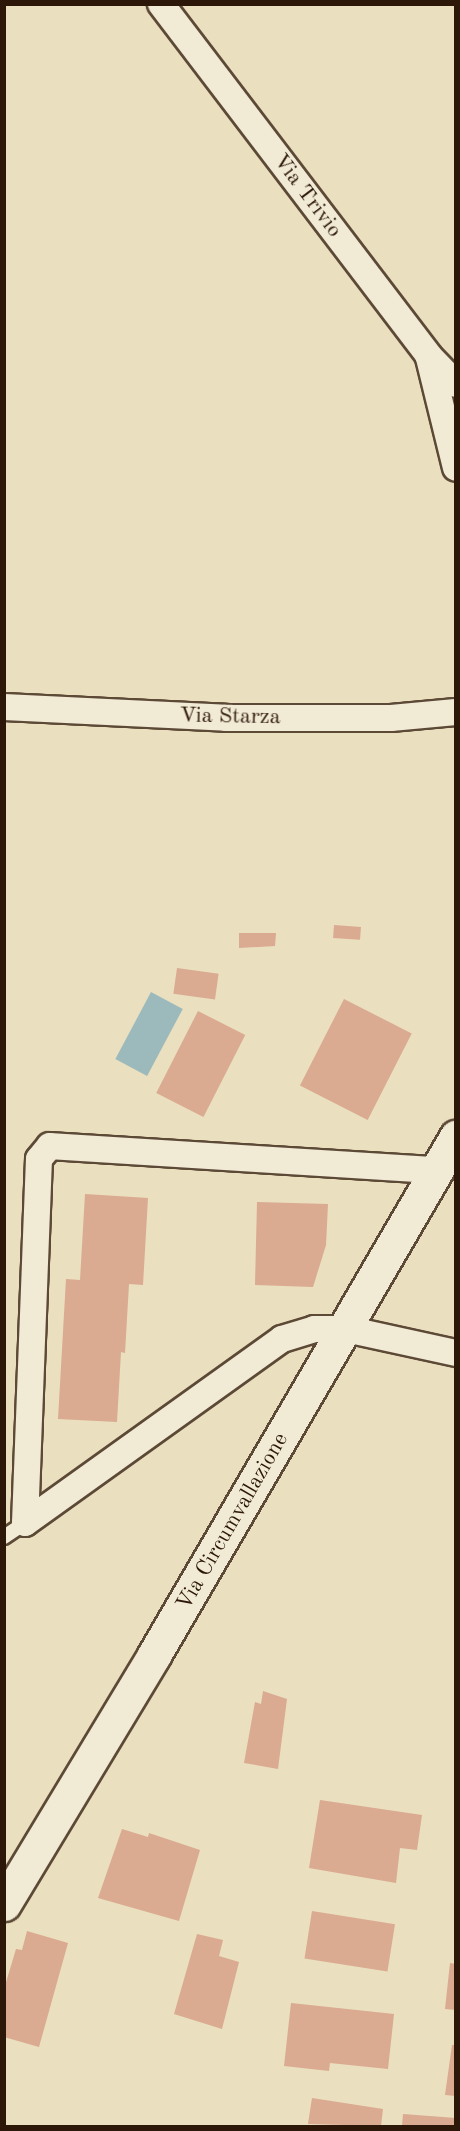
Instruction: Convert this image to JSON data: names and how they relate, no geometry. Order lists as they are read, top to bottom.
{
  "streets": {
    "street": ["Via Trivio", "Via Starza", "Via Circumvallazione"]
  }
}
